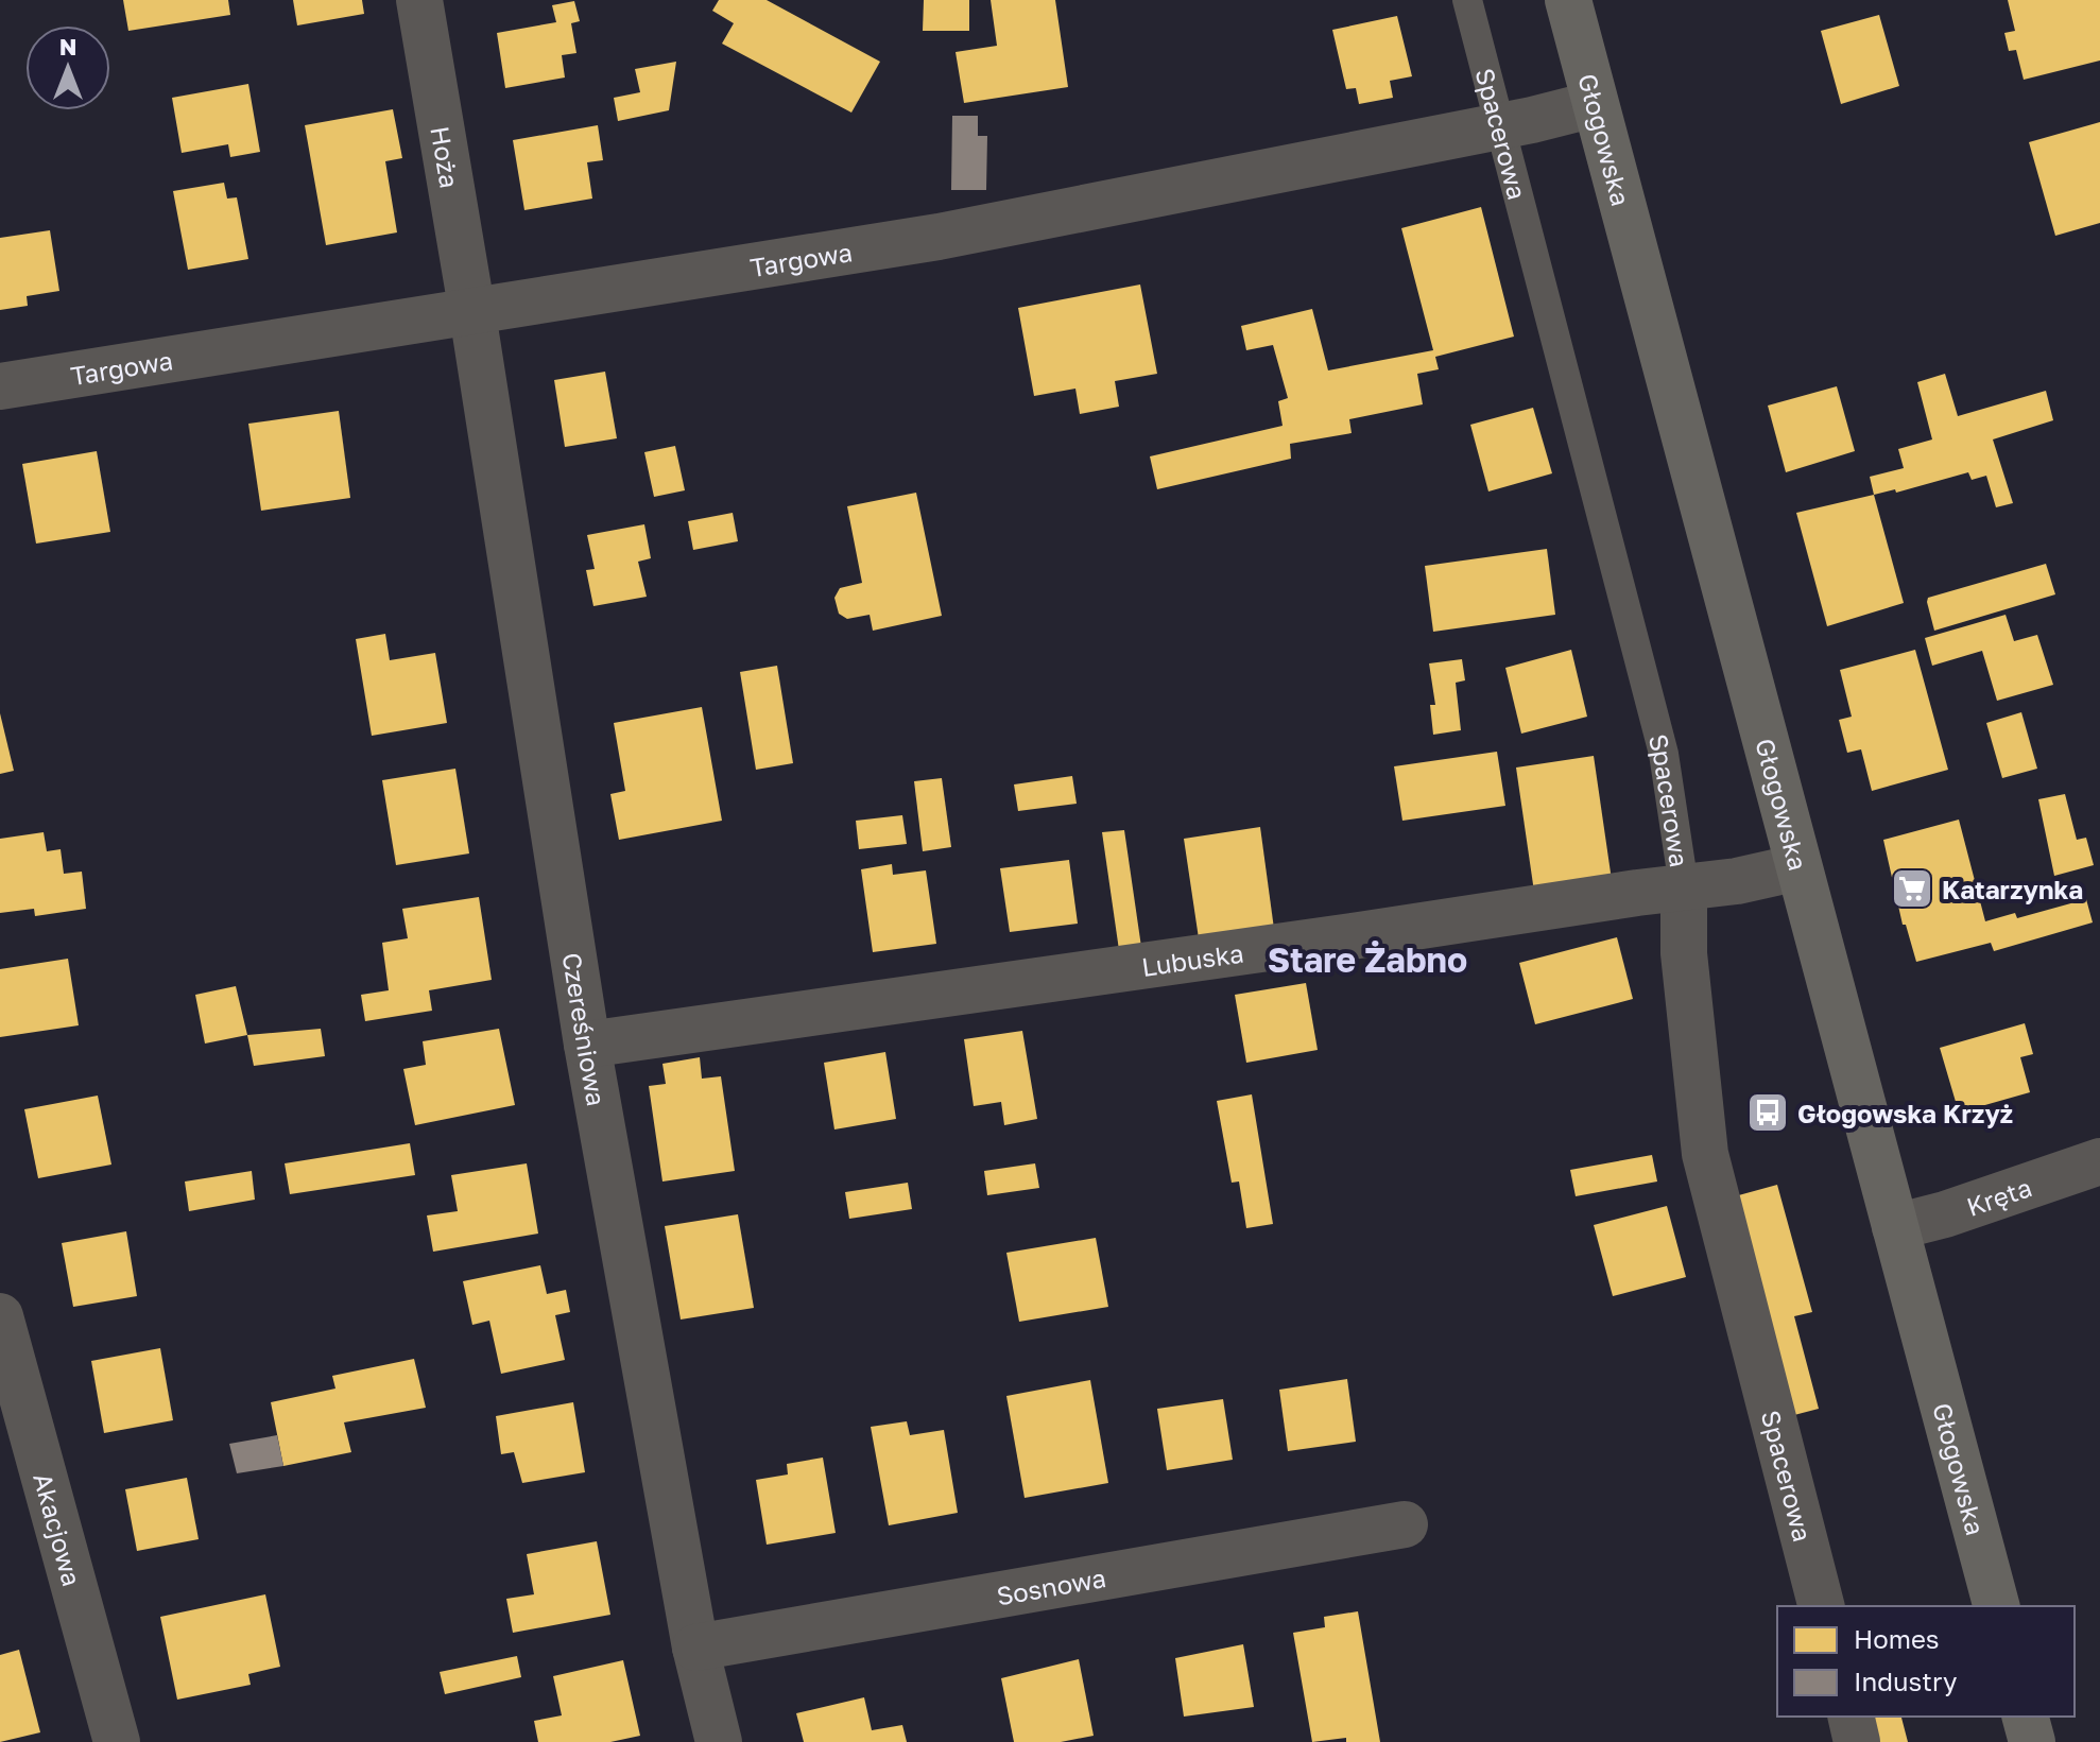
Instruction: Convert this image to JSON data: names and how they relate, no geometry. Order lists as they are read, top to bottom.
{
  "streets": {
    "street": [
      "Spacerowa",
      "Głogowska",
      "Hoża",
      "Targowa",
      "Lubuska",
      "Czereśniowa",
      "Kręta",
      "Akacjowa",
      "Sosnowa"
    ]
  },
  "crossings": [
    ["Spacerowa", "Targowa"],
    ["Spacerowa", "Lubuska"],
    ["Głogowska", "Targowa"],
    ["Głogowska", "Lubuska"],
    ["Głogowska", "Kręta"],
    ["Hoża", "Targowa"],
    ["Hoża", "Czereśniowa"],
    ["Targowa", "Czereśniowa"],
    ["Lubuska", "Czereśniowa"],
    ["Czereśniowa", "Sosnowa"]
  ],
  "districts": ["Stare Żabno"],
  "places": {
    "supermarket": ["Katarzynka"],
    "bus stop": ["Głogowska Krzyż"]
  },
  "legend": ["Homes", "Industry"],
  "north": "top"
}
